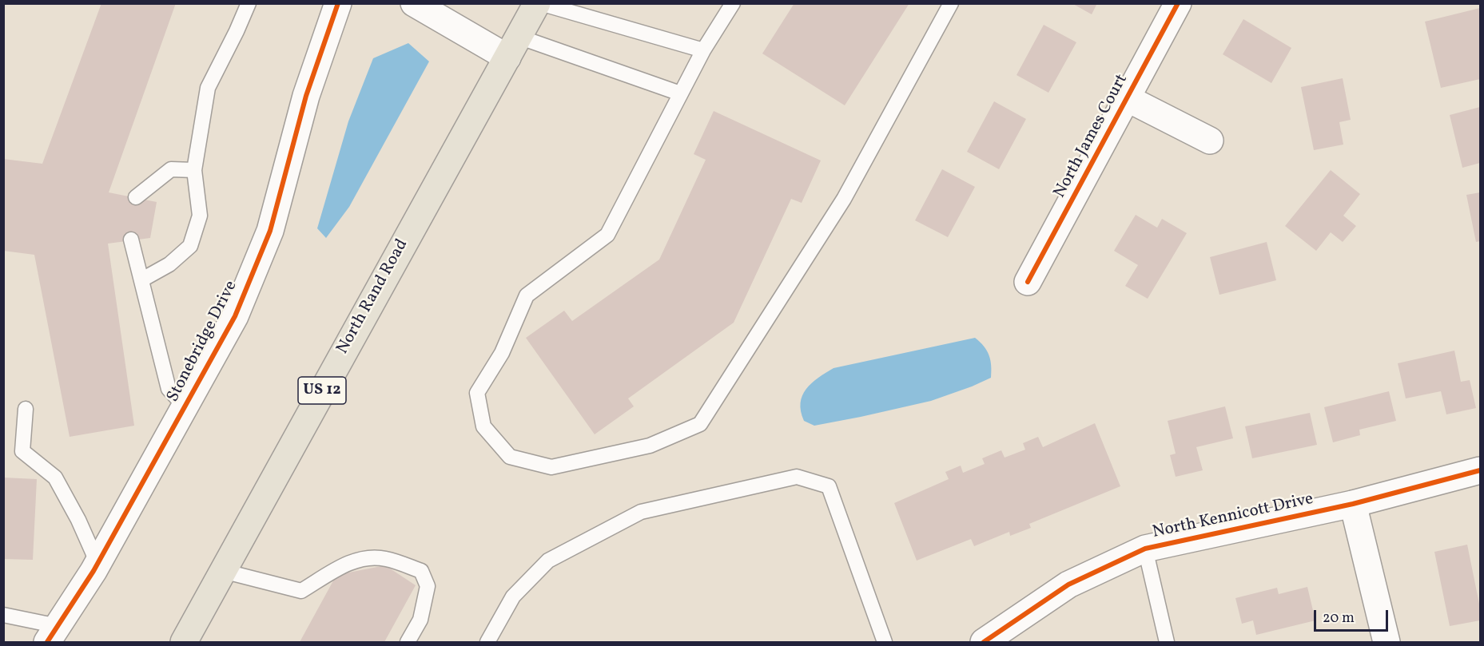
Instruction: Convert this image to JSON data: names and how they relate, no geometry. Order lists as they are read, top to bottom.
{
  "streets": {
    "main road": ["North Rand Road", "US 12"],
    "street": ["North James Court", "Stonebridge Drive", "North Kennicott Drive"]
  },
  "scale_bar": "20 m"
}
